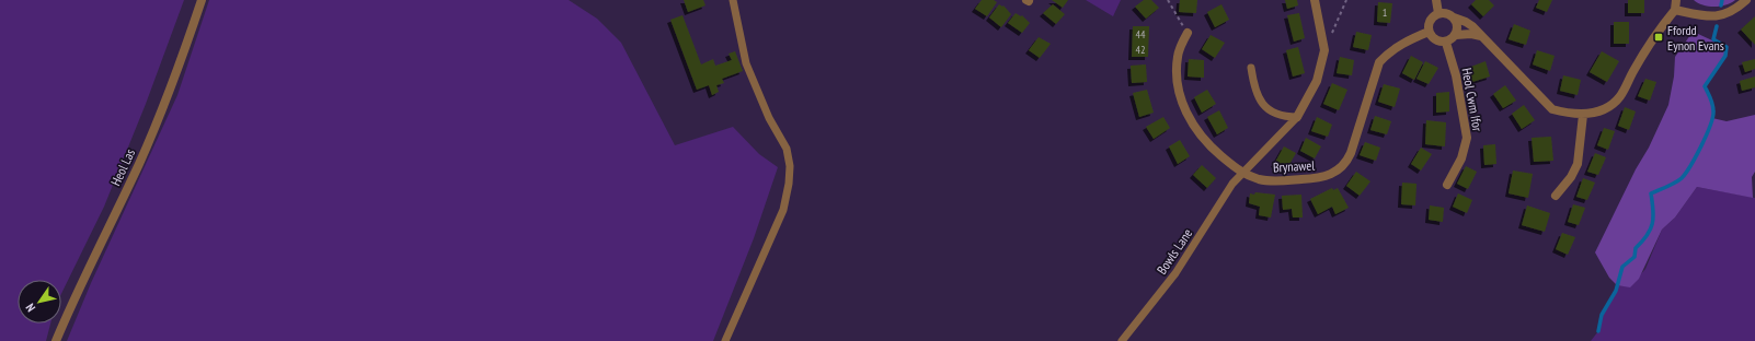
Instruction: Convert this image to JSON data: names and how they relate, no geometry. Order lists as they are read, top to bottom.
{
  "streets": {
    "street": ["Heol Cwm Ifor", "Brynawel", "Heol Las"],
    "lane": ["Bowls Lane"]
  },
  "crossings": [
    ["Heol Cwm Ifor", "Brynawel"],
    ["Brynawel", "Bowls Lane"]
  ],
  "places": {
    "transit": ["Ffordd Eynon Evans"]
  },
  "house_numbers": ["1", "44", "42"],
  "north": "bottom left"
}
